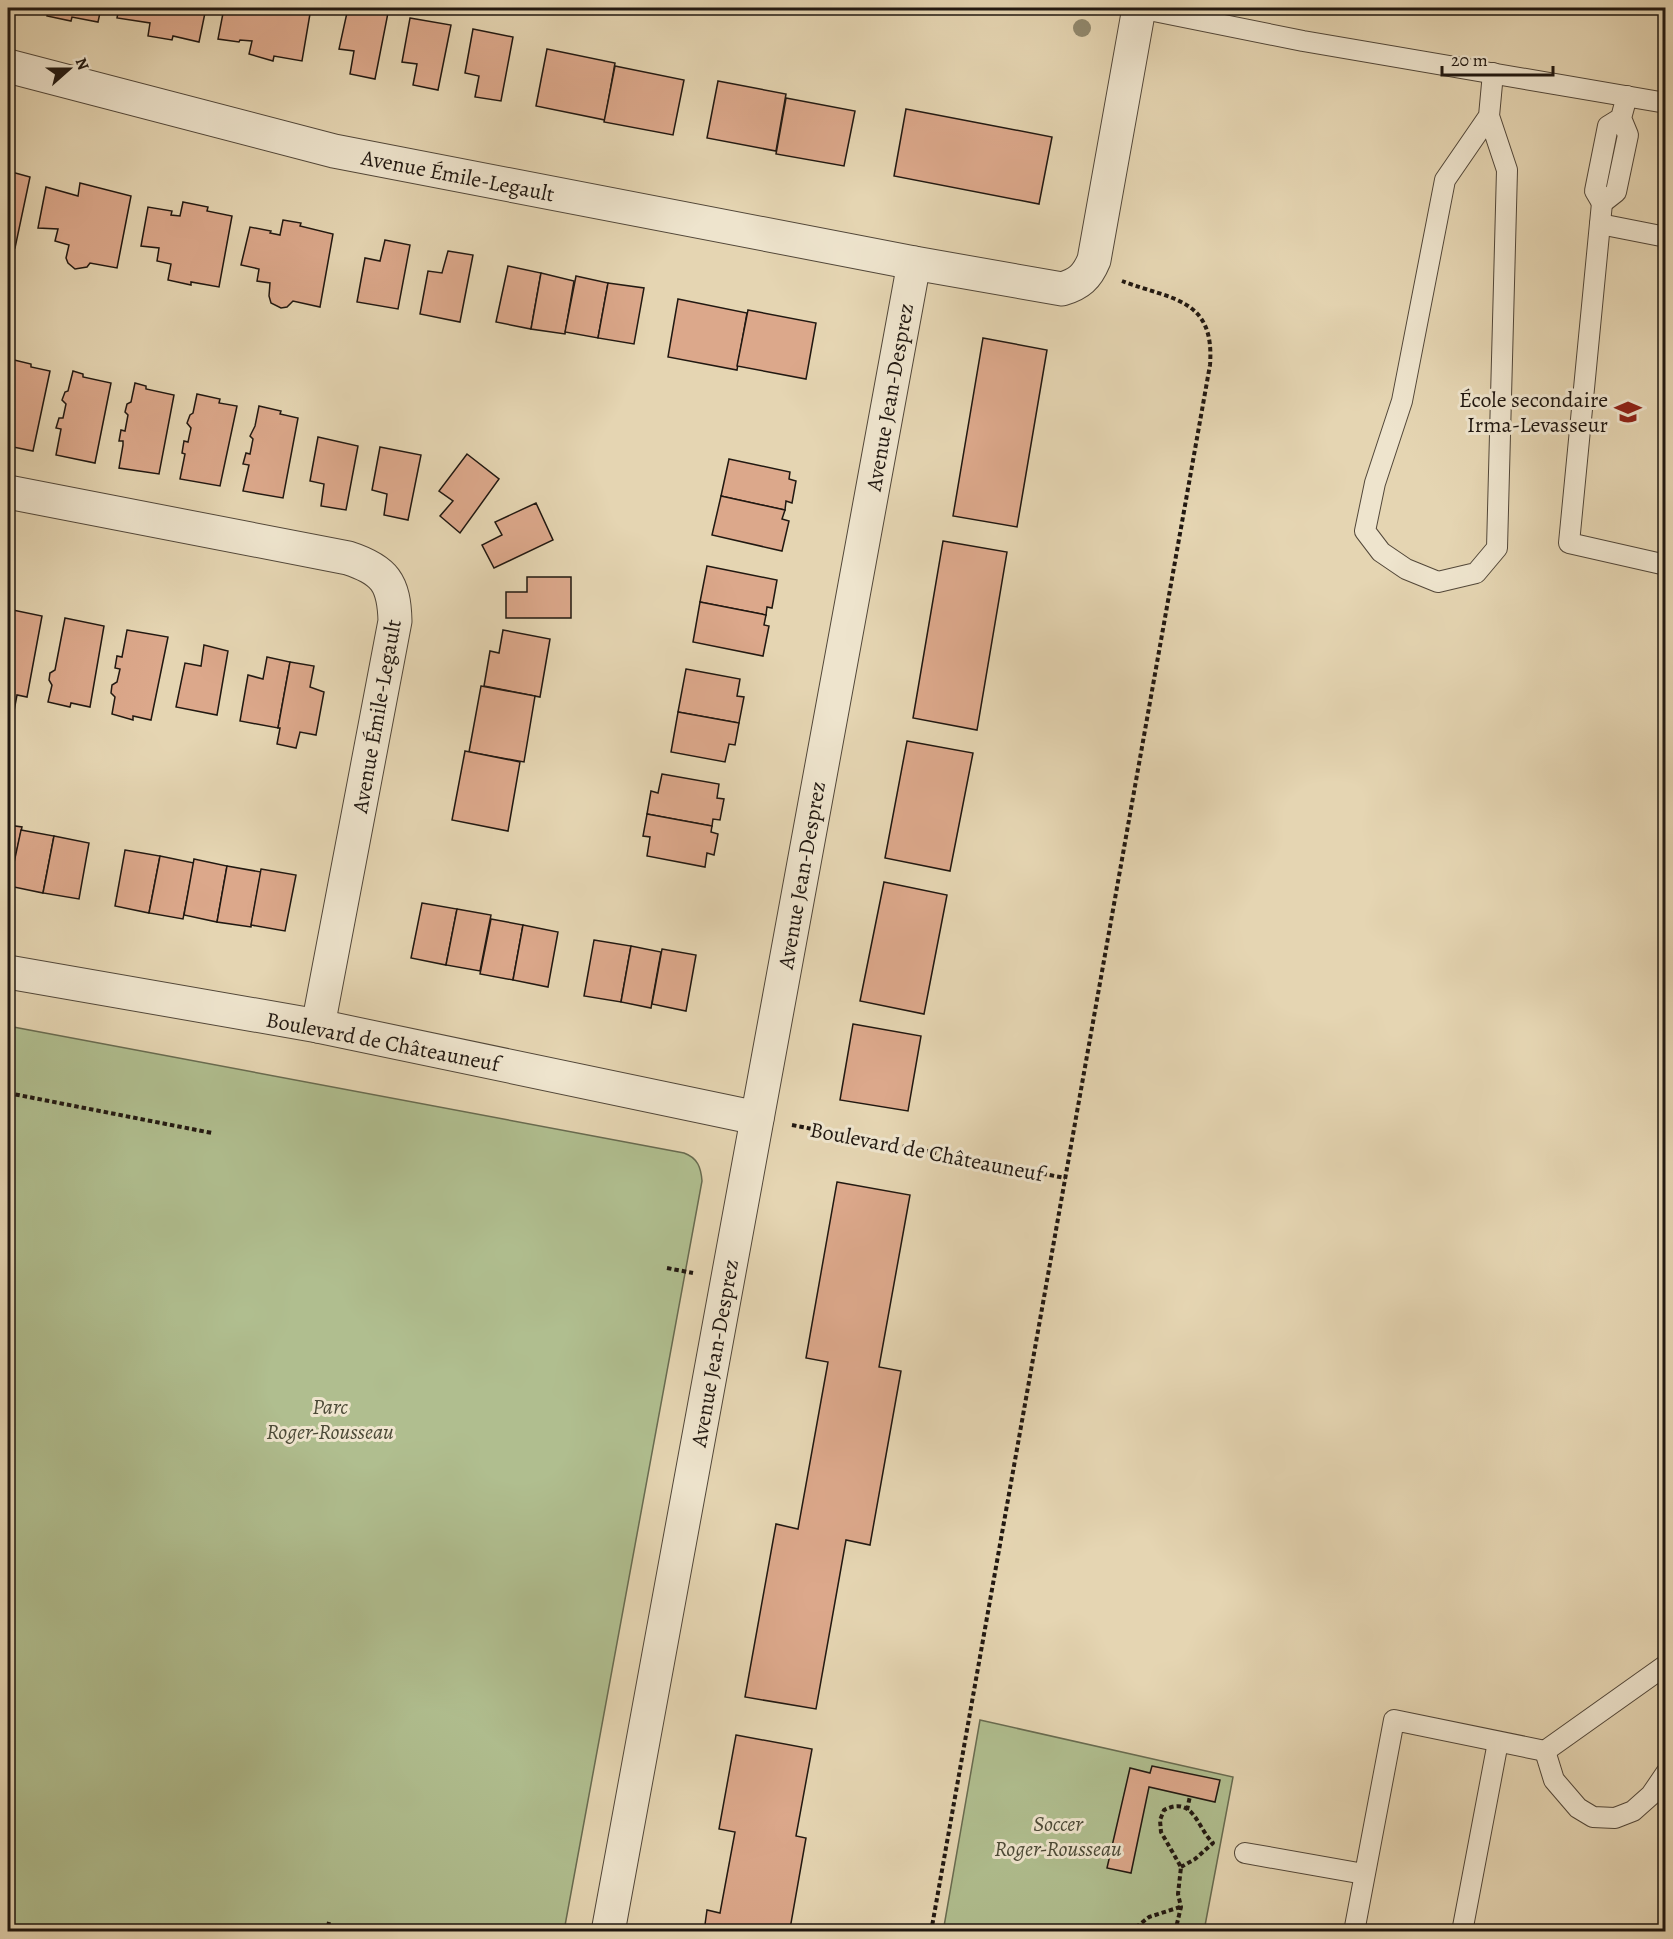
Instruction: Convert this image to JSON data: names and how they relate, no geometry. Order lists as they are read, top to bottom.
{
  "streets": {
    "street": ["Avenue Émile-Legault", "Avenue Jean-Desprez", "Boulevard de Châteauneuf"]
  },
  "crossings": [
    ["Avenue Émile-Legault", "Avenue Jean-Desprez"],
    ["Avenue Émile-Legault", "Boulevard de Châteauneuf"],
    ["Avenue Jean-Desprez", "Boulevard de Châteauneuf"]
  ],
  "parks": ["Parc Roger-Rousseau", "Soccer Roger-Rousseau"],
  "places": {
    "school or university": ["École secondaire Irma-Levasseur"]
  },
  "scale_bar": "20 m",
  "north": "right"
}
